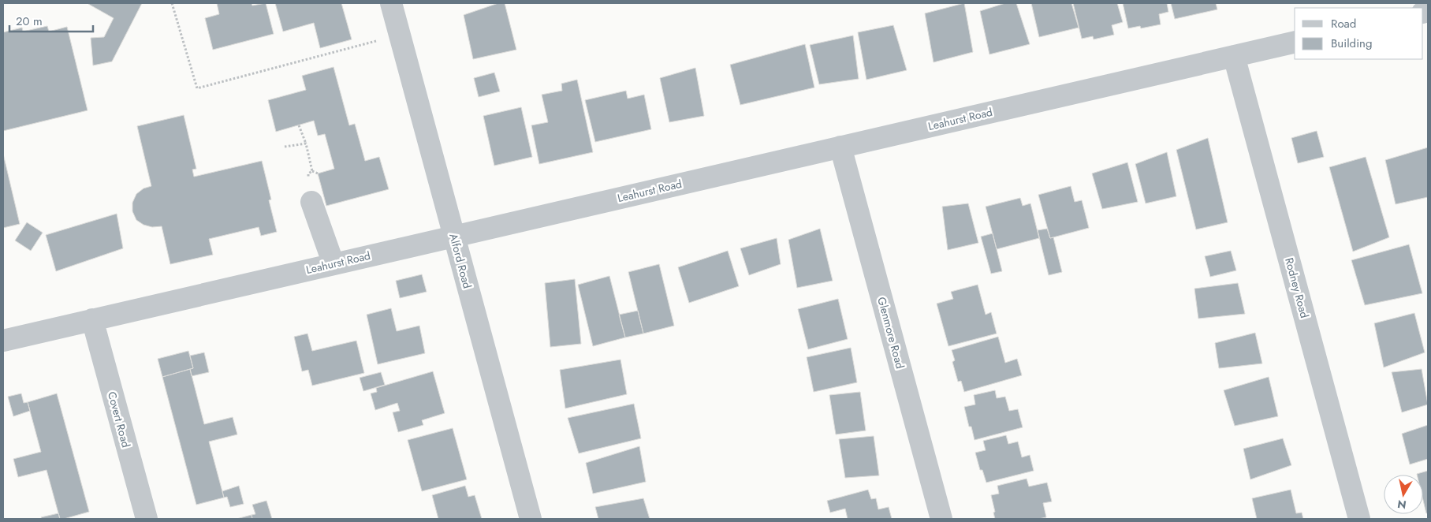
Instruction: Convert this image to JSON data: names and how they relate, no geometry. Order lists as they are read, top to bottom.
{
  "streets": {
    "street": [
      "Leahurst Road",
      "Alford Road",
      "Rodney Road",
      "Glenmore Road",
      "Covert Road"
    ]
  },
  "crossings": [
    ["Leahurst Road", "Alford Road"],
    ["Leahurst Road", "Rodney Road"],
    ["Leahurst Road", "Glenmore Road"],
    ["Leahurst Road", "Covert Road"]
  ],
  "legend": ["Road", "Building"],
  "scale_bar": "20 m",
  "north": "bottom"
}
